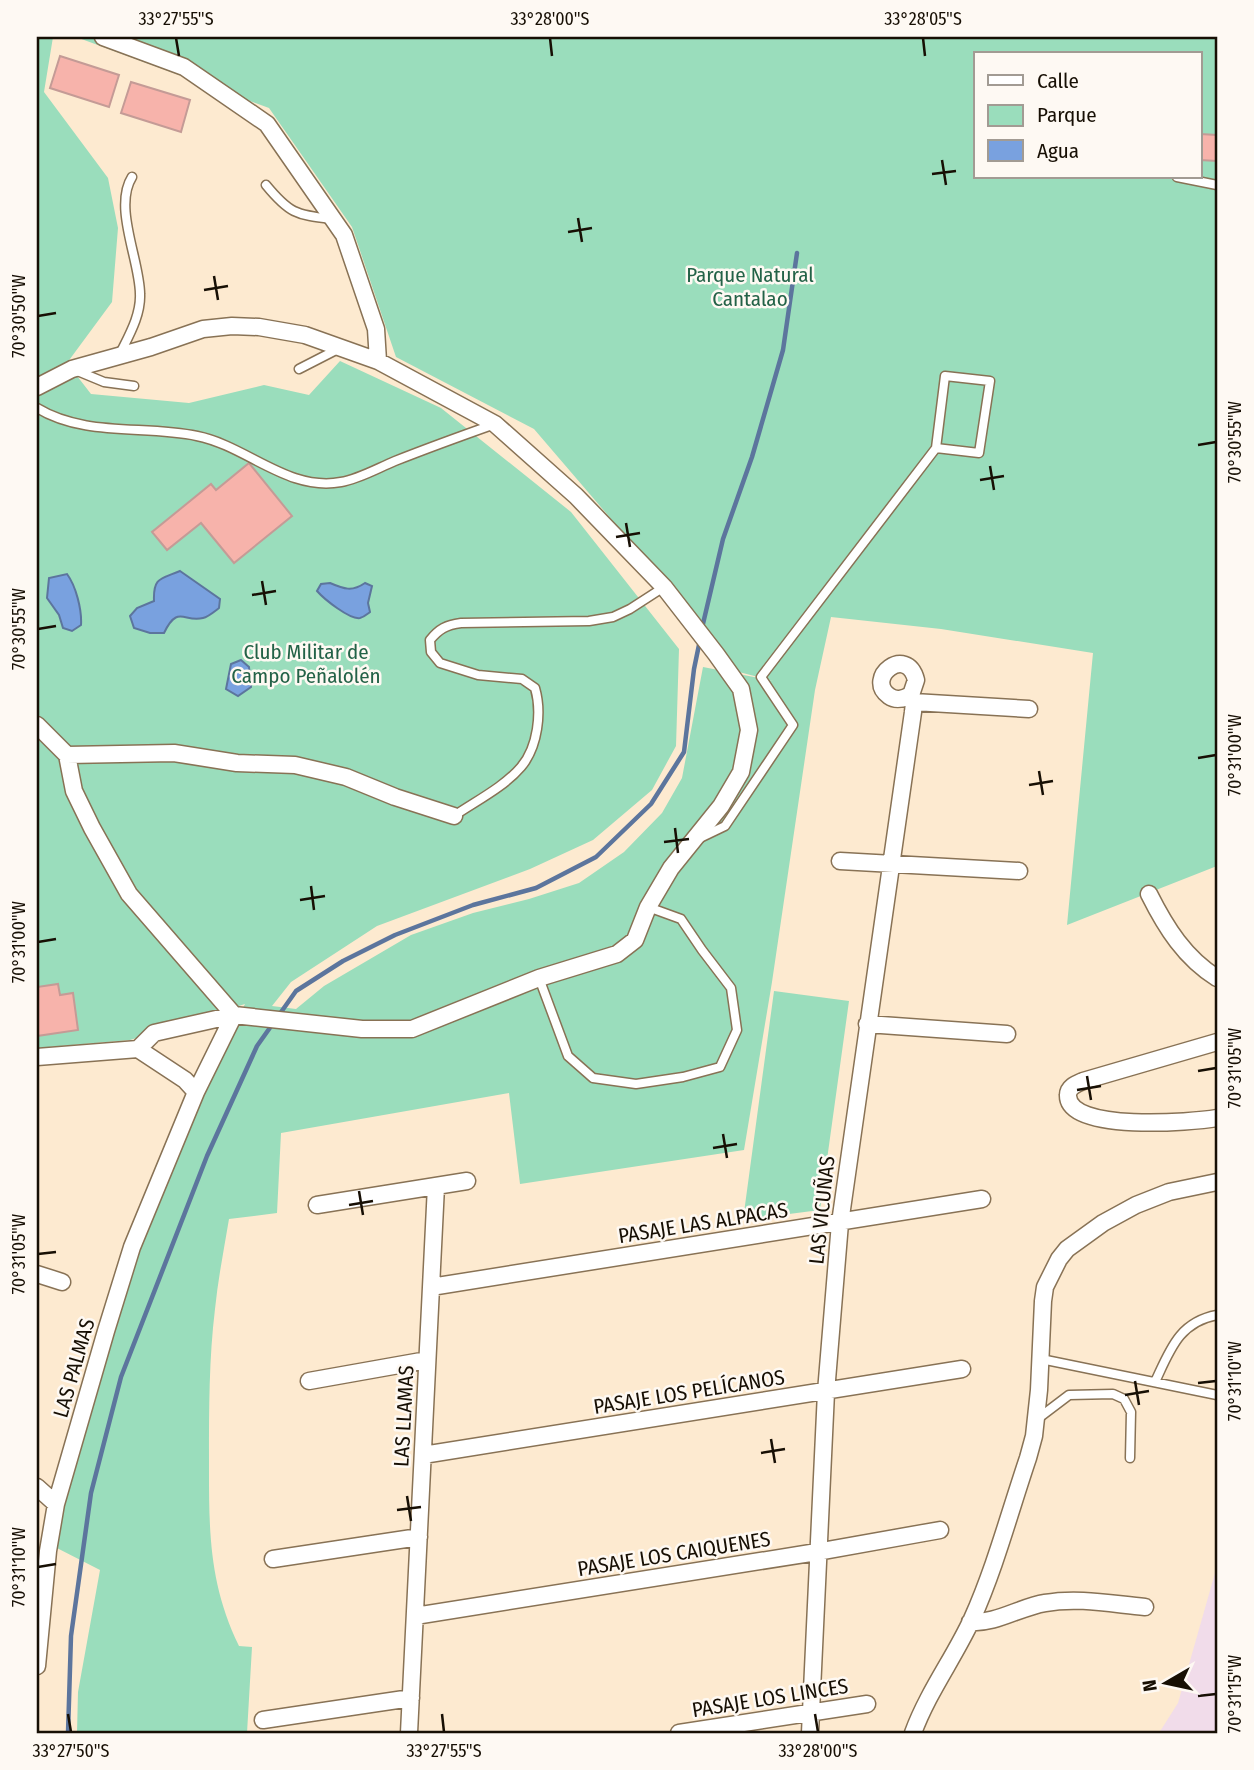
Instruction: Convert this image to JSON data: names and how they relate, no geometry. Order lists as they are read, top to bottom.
{
  "streets": {
    "street": [
      "LAS VICUÑAS",
      "PASAJE LAS ALPACAS",
      "LAS PALMAS",
      "PASAJE LOS PELÍCANOS",
      "LAS LLAMAS",
      "PASAJE LOS CAIQUENES",
      "PASAJE LOS LINCES"
    ]
  },
  "crossings": [
    ["LAS VICUÑAS", "PASAJE LAS ALPACAS"],
    ["LAS VICUÑAS", "PASAJE LOS PELÍCANOS"],
    ["LAS VICUÑAS", "PASAJE LOS CAIQUENES"],
    ["LAS VICUÑAS", "PASAJE LOS LINCES"],
    ["PASAJE LAS ALPACAS", "LAS LLAMAS"],
    ["PASAJE LOS PELÍCANOS", "LAS LLAMAS"],
    ["LAS LLAMAS", "PASAJE LOS CAIQUENES"]
  ],
  "parks": ["Parque Natural Cantalao", "Club Militar de Campo Peñalolén"],
  "legend": ["Calle", "Parque", "Agua"],
  "north": "left",
  "coordinates": [
    "33°27'55\"S",
    "33°28'00\"S",
    "33°28'05\"S",
    "70°30'50\"W",
    "70°30'55\"W",
    "70°31'00\"W",
    "70°31'05\"W",
    "70°31'10\"W",
    "70°31'15\"W",
    "33°27'50\"S"
  ]
}
